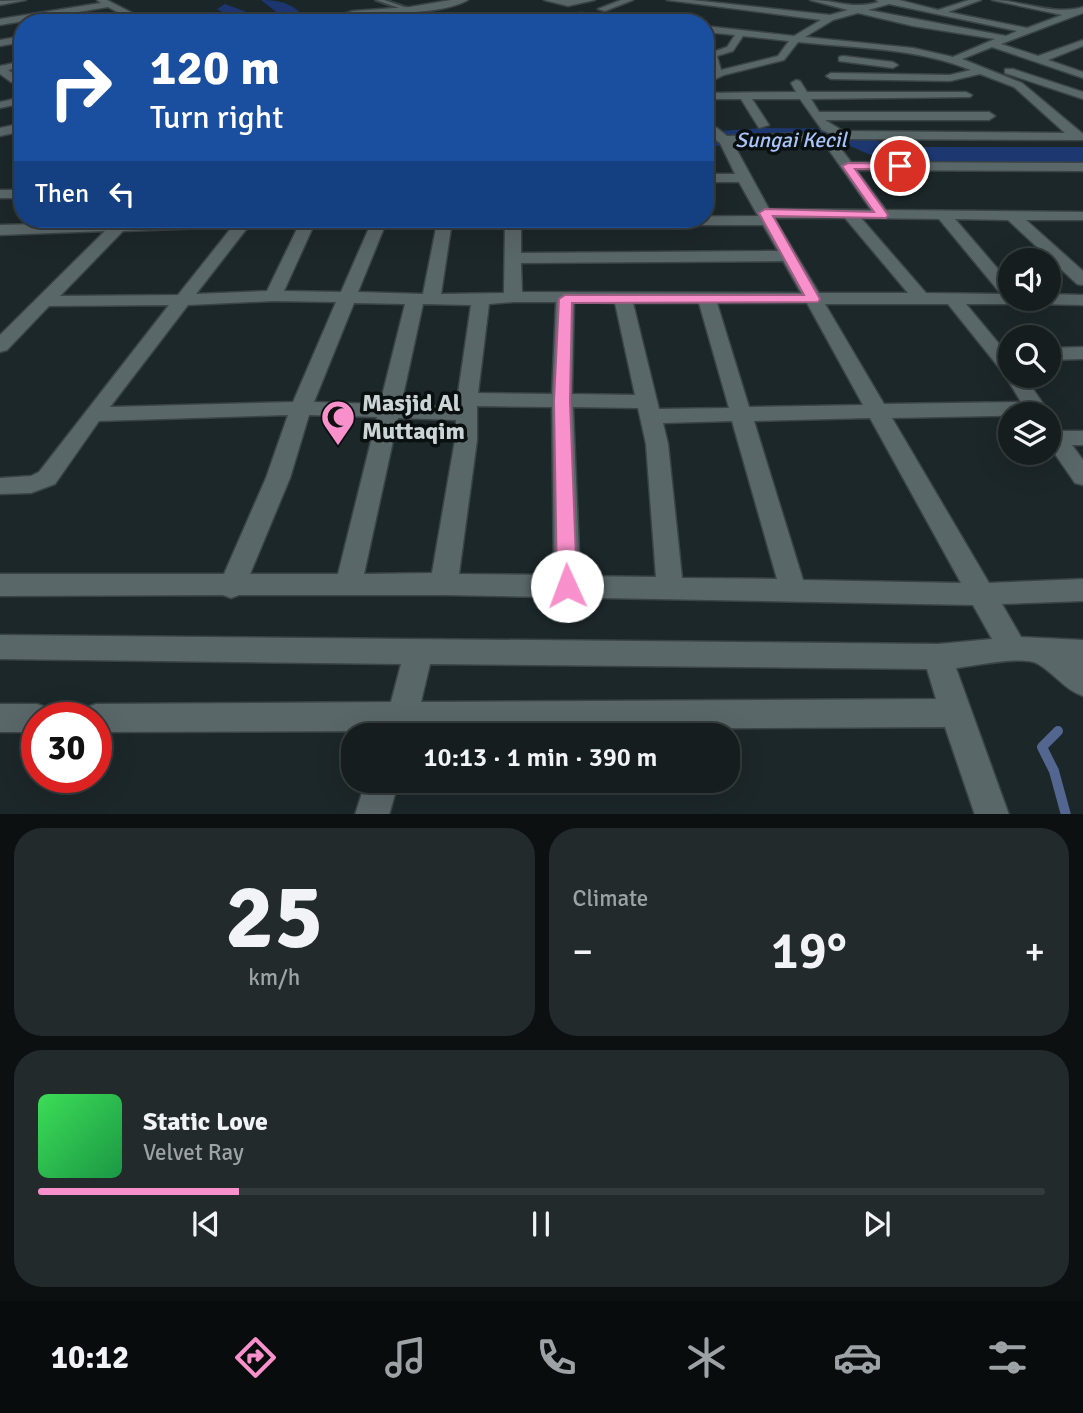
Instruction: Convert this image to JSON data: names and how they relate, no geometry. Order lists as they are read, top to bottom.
{
  "water": ["Sungai Kecil"],
  "places": {
    "mosque": ["Masjid Al Muttaqim"]
  },
  "page": {
    "turn": ["120 m", "Turn right"],
    "then": "Then",
    "limit": "30",
    "trip": "10:13 · 1 min · 390 m",
    "tile": [
      ["25", "km/h"],
      "Climate"
    ],
    "heat": ["−", "19°", "+"],
    "song": ["Static Love", "Velvet Ray"],
    "tabs": "10:12"
  }
}
